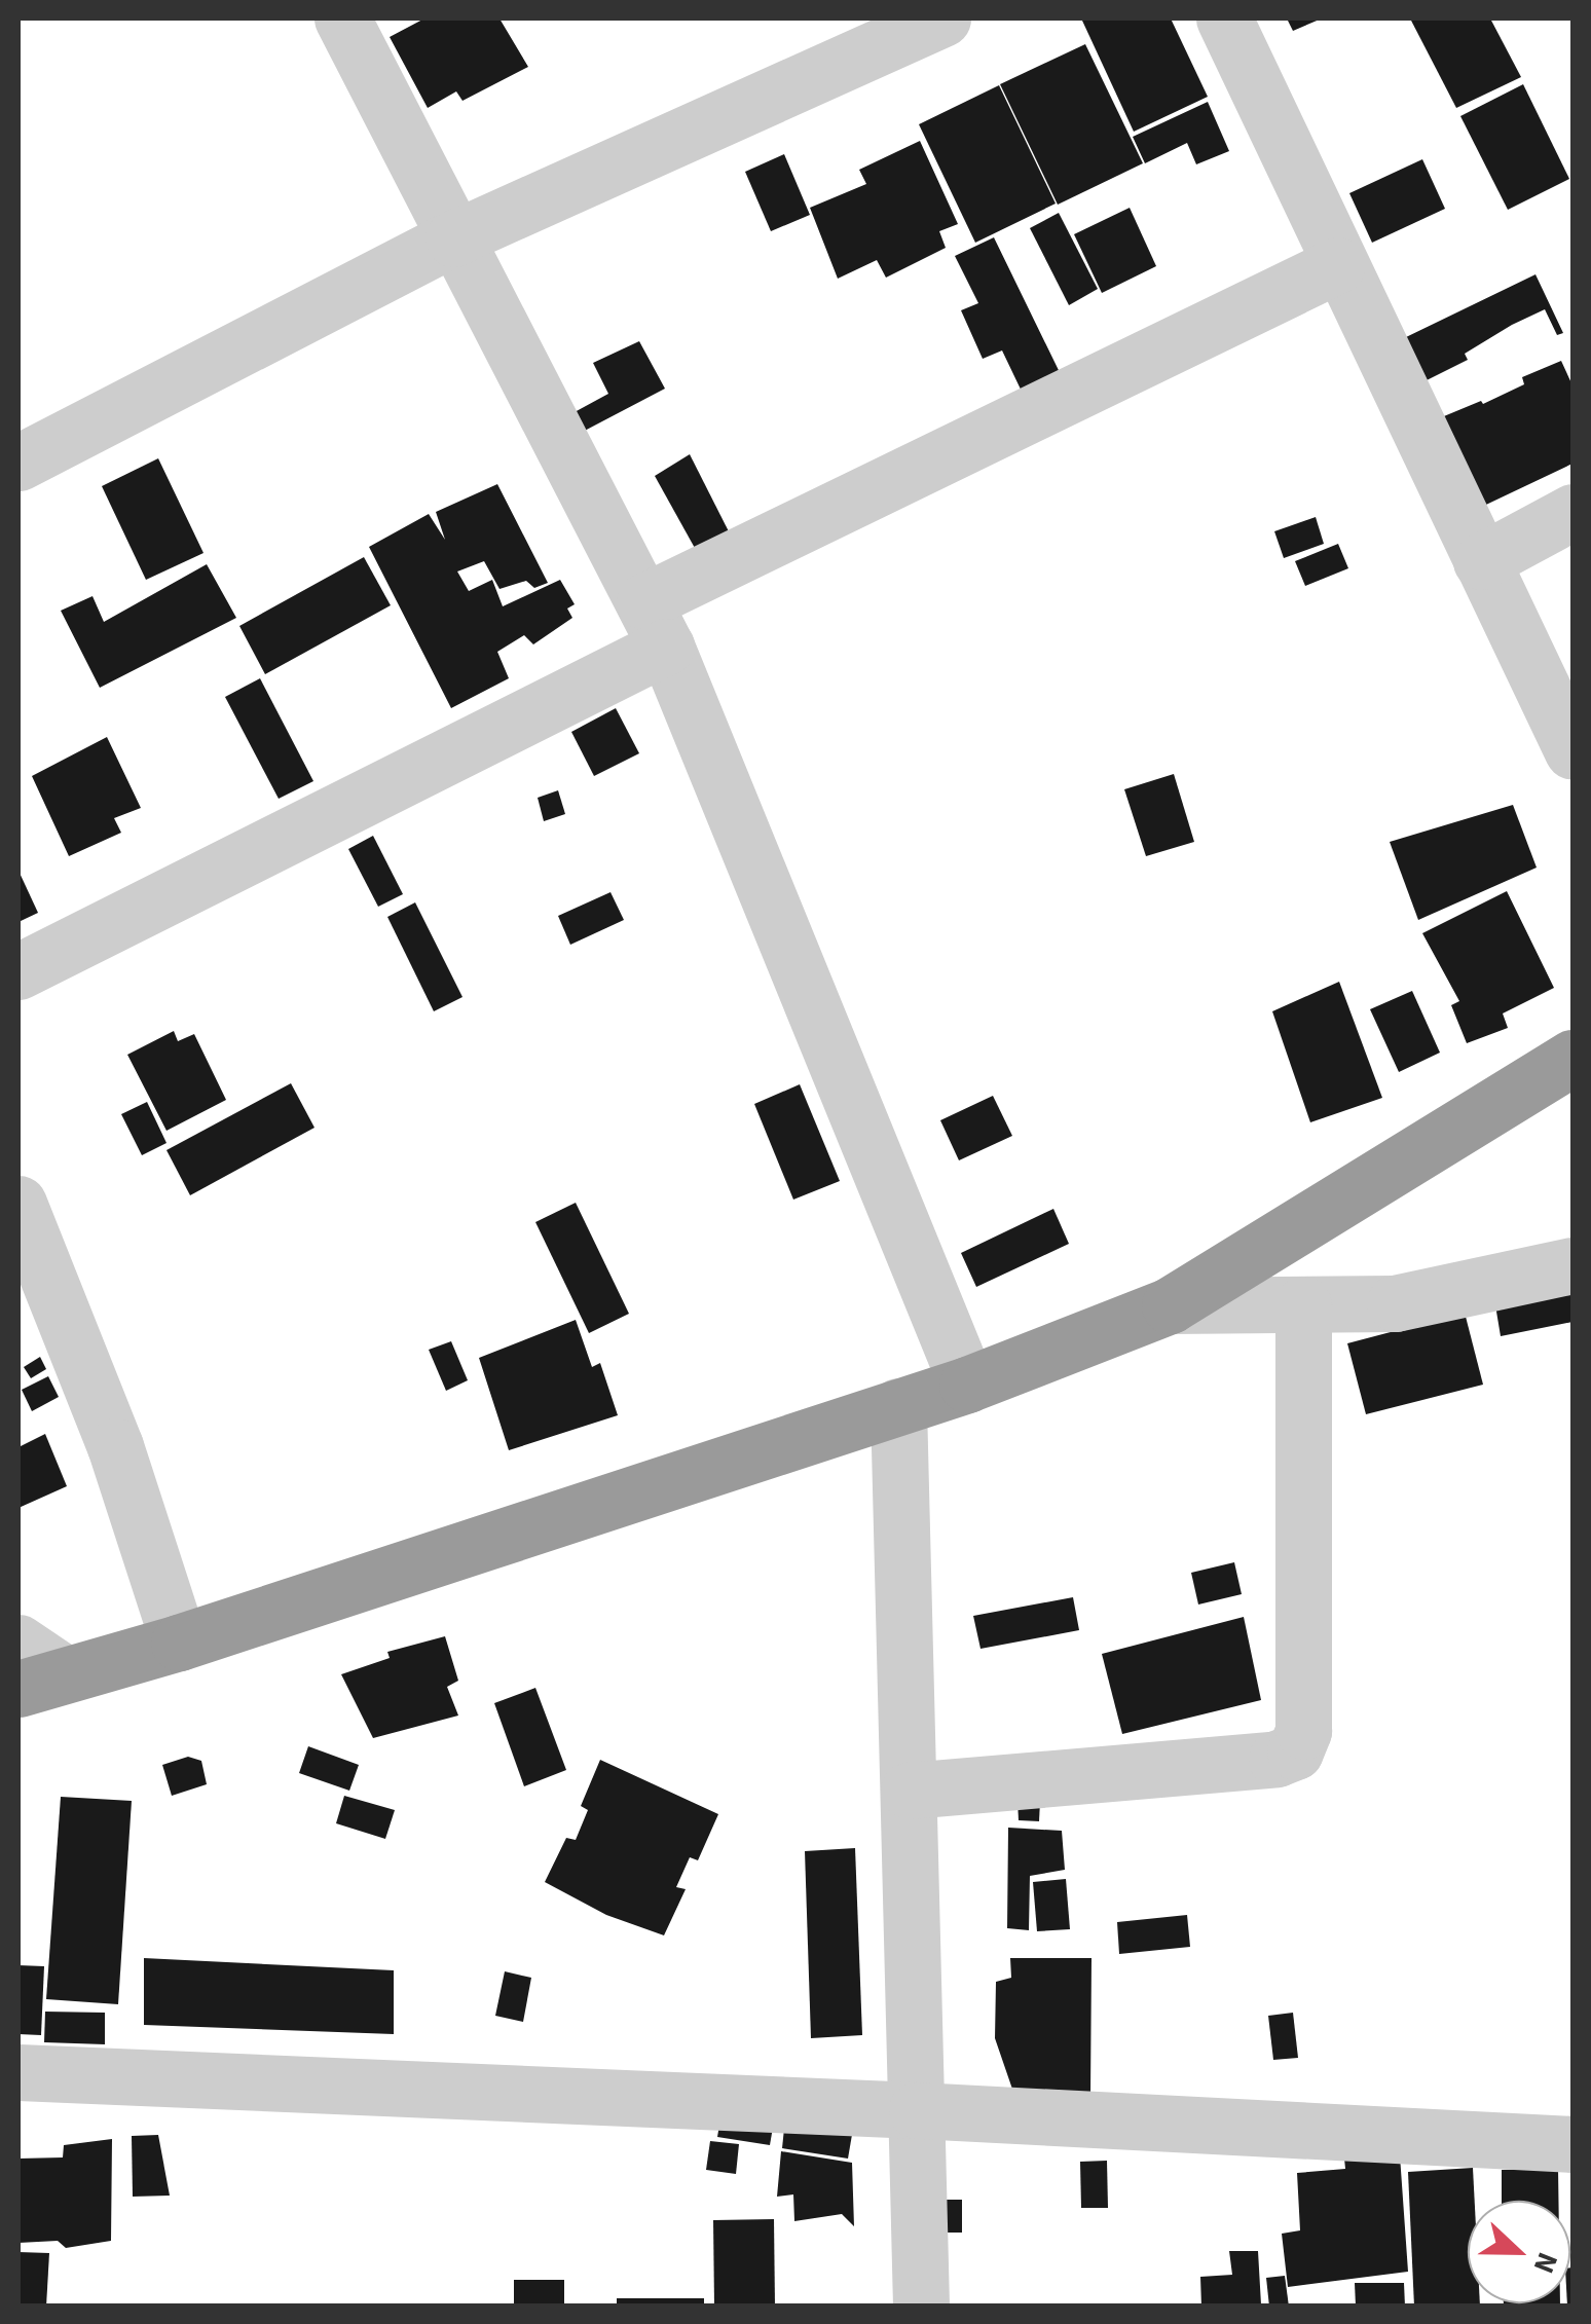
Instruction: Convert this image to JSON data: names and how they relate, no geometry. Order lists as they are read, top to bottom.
{
  "north": "right"
}
